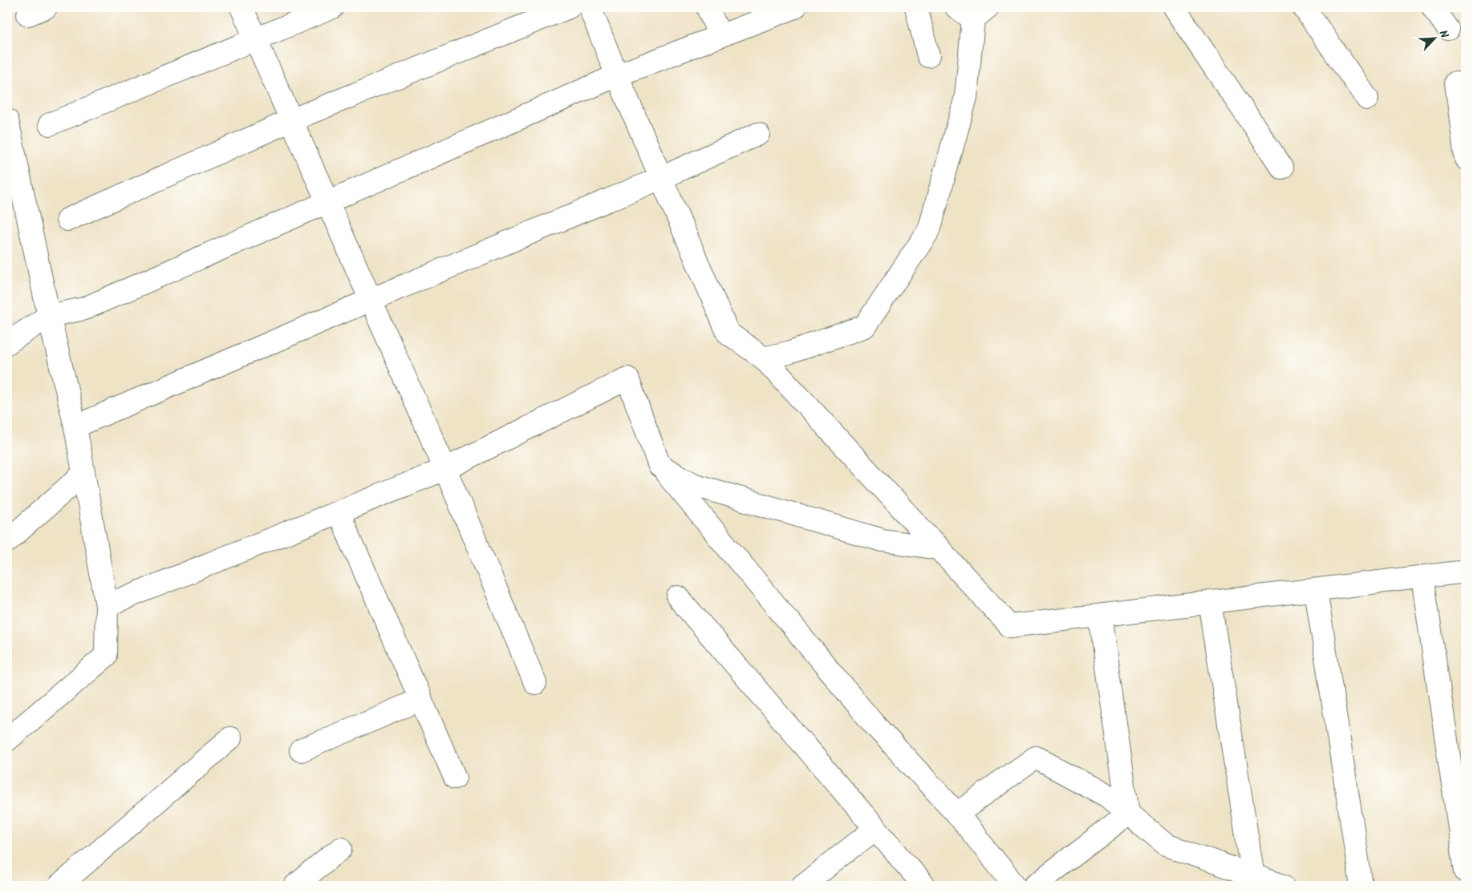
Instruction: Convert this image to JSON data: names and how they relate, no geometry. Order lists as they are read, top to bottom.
{
  "north": "top right"
}
